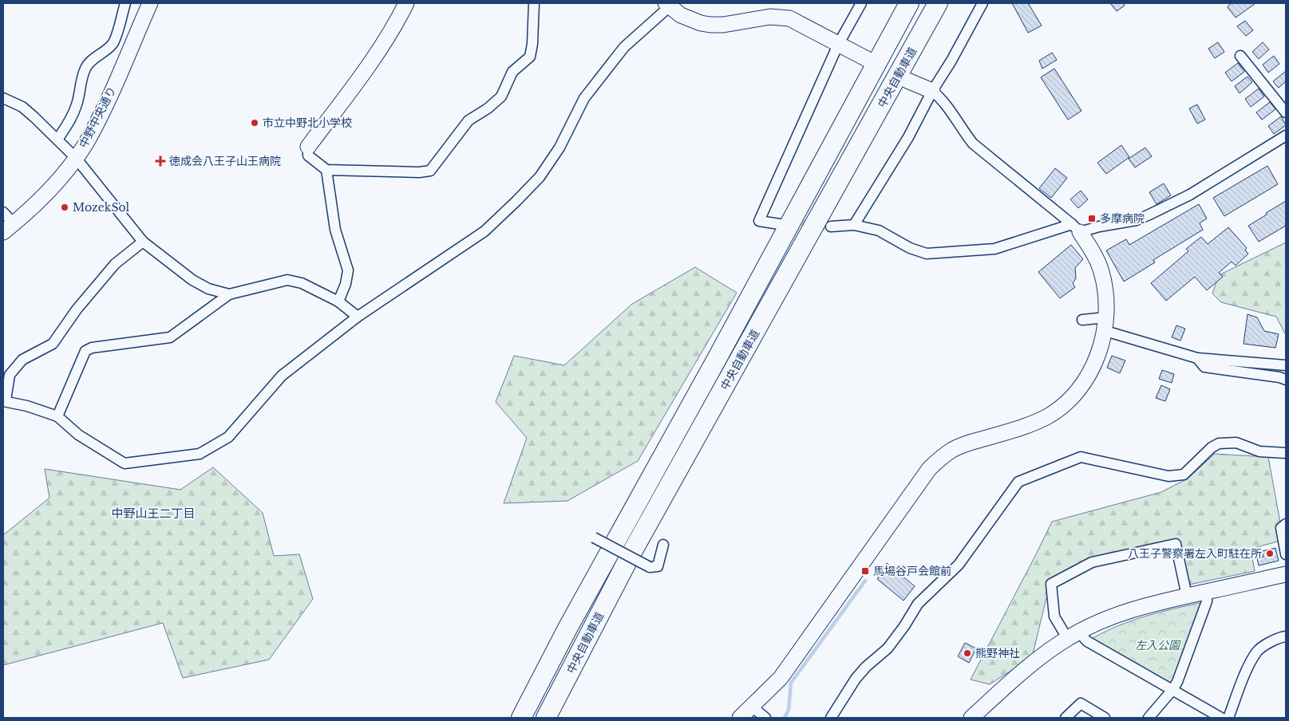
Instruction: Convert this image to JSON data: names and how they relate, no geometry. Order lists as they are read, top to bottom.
{
  "streets": {
    "highway": ["中央自動車道"],
    "street": ["中野中央通り"]
  },
  "districts": ["中野山王二丁目"],
  "parks": ["左入公園"],
  "places": {
    "other": [
      "市立中野北小学校",
      "MozekSol",
      "八王子警察署左入町駐在所",
      "熊野神社"
    ],
    "health": ["徳成会八王子山王病院"],
    "transit": ["多摩病院", "馬場谷戸会館前"]
  }
}
